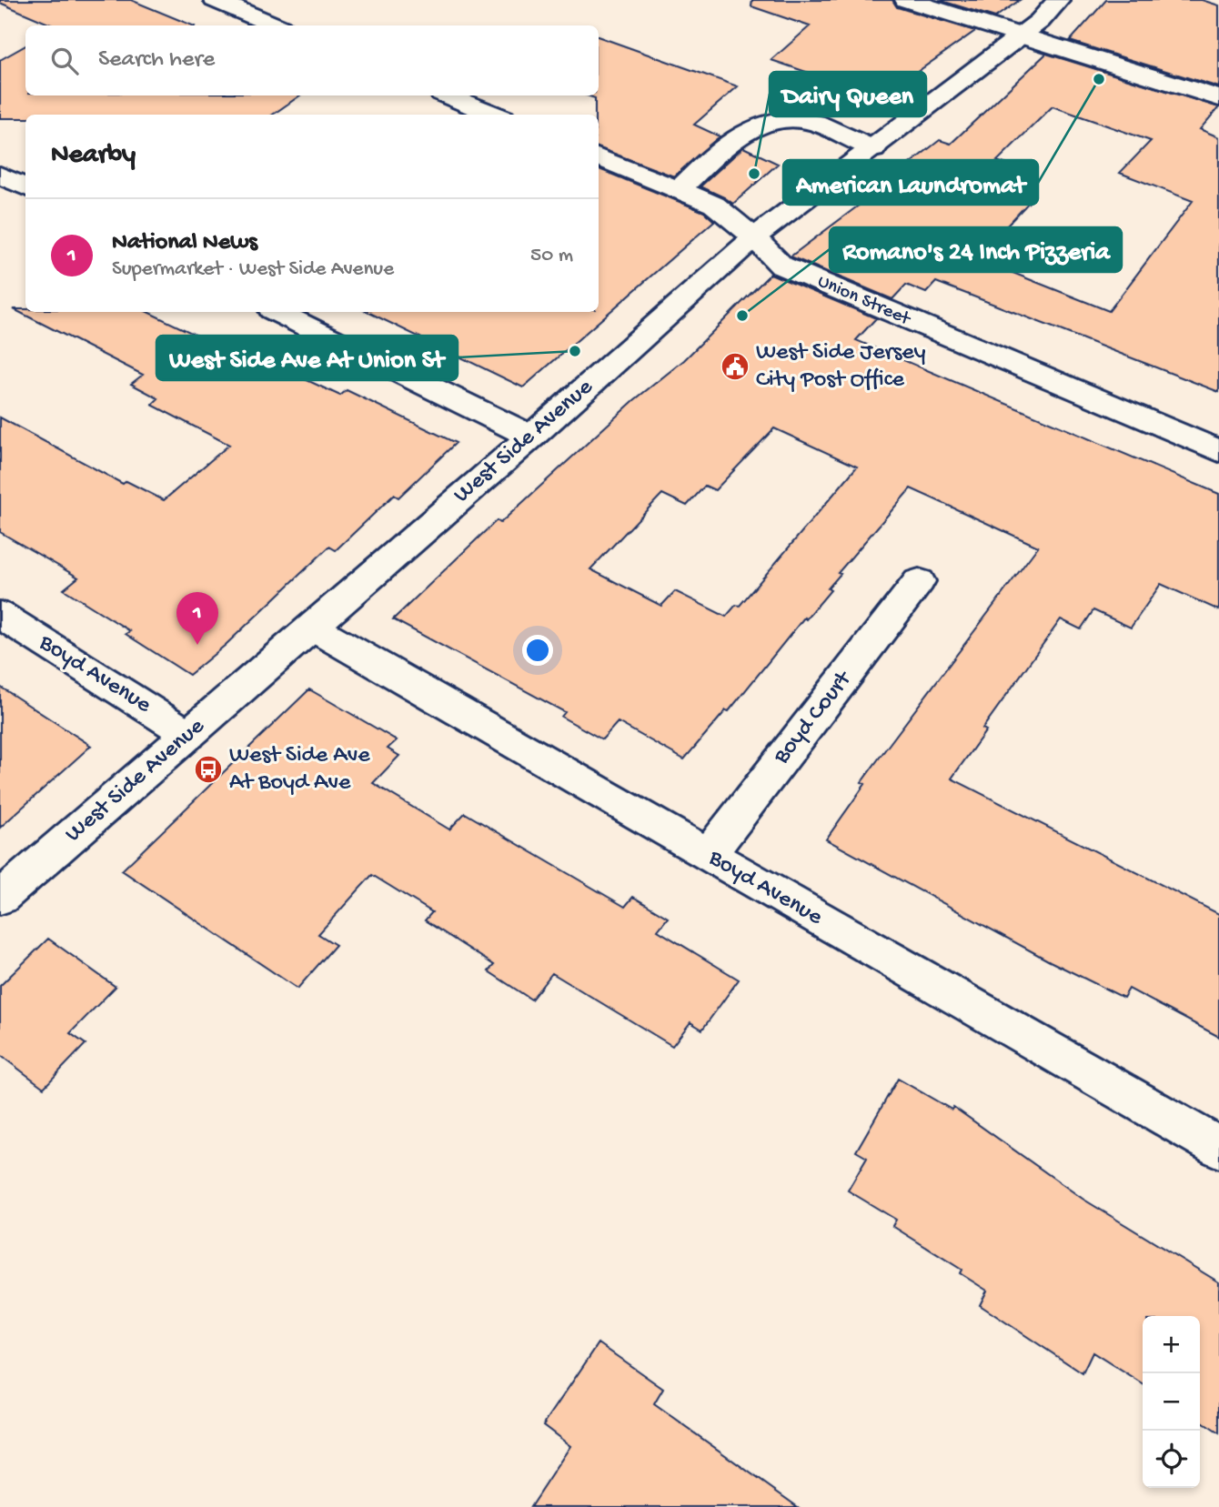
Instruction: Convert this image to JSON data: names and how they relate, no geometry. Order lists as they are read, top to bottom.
{
  "streets": {
    "street": [
      "Union Street",
      "West Side Avenue",
      "Boyd Avenue",
      "Boyd Court"
    ]
  },
  "crossings": [
    ["Union Street", "West Side Avenue"],
    ["West Side Avenue", "Boyd Avenue"],
    ["Boyd Avenue", "Boyd Court"]
  ],
  "places": {
    "other": [
      "American Laundromat",
      "Dairy Queen",
      "Romano's 24 Inch Pizzeria",
      "West Side Ave At Union St"
    ],
    "public building": ["West Side Jersey City Post Office"],
    "bus stop": ["West Side Ave At Boyd Ave"]
  },
  "page": {
    "search": "Search here",
    "heading": "Nearby",
    "list": [
      {
        "mark": "1",
        "name": "National News",
        "note": "Supermarket · West Side Avenue",
        "value": "50 m"
      }
    ],
    "pins": "1",
    "map_buttons": ["+", "−"]
  }
}
